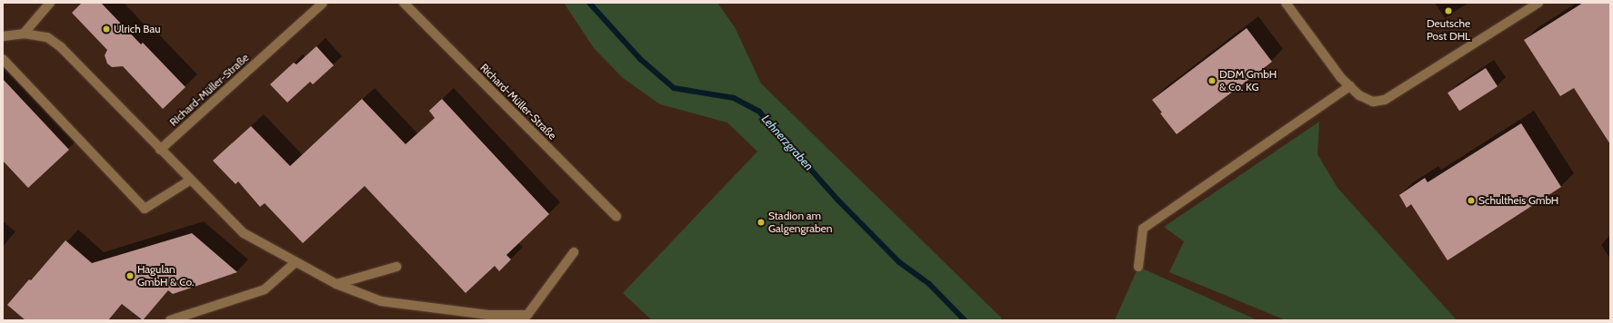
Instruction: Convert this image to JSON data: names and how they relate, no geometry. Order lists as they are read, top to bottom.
{
  "streets": {
    "street": ["Richard-Müller-Straße"]
  },
  "water": ["Lehnerzgraben"],
  "places": [
    "Deutsche Post DHL",
    "Ulrich Bau",
    "DDM GmbH & Co. KG",
    "Schultheis GmbH",
    "Stadion am Galgengraben",
    "Hagulan GmbH & Co."
  ]
}
